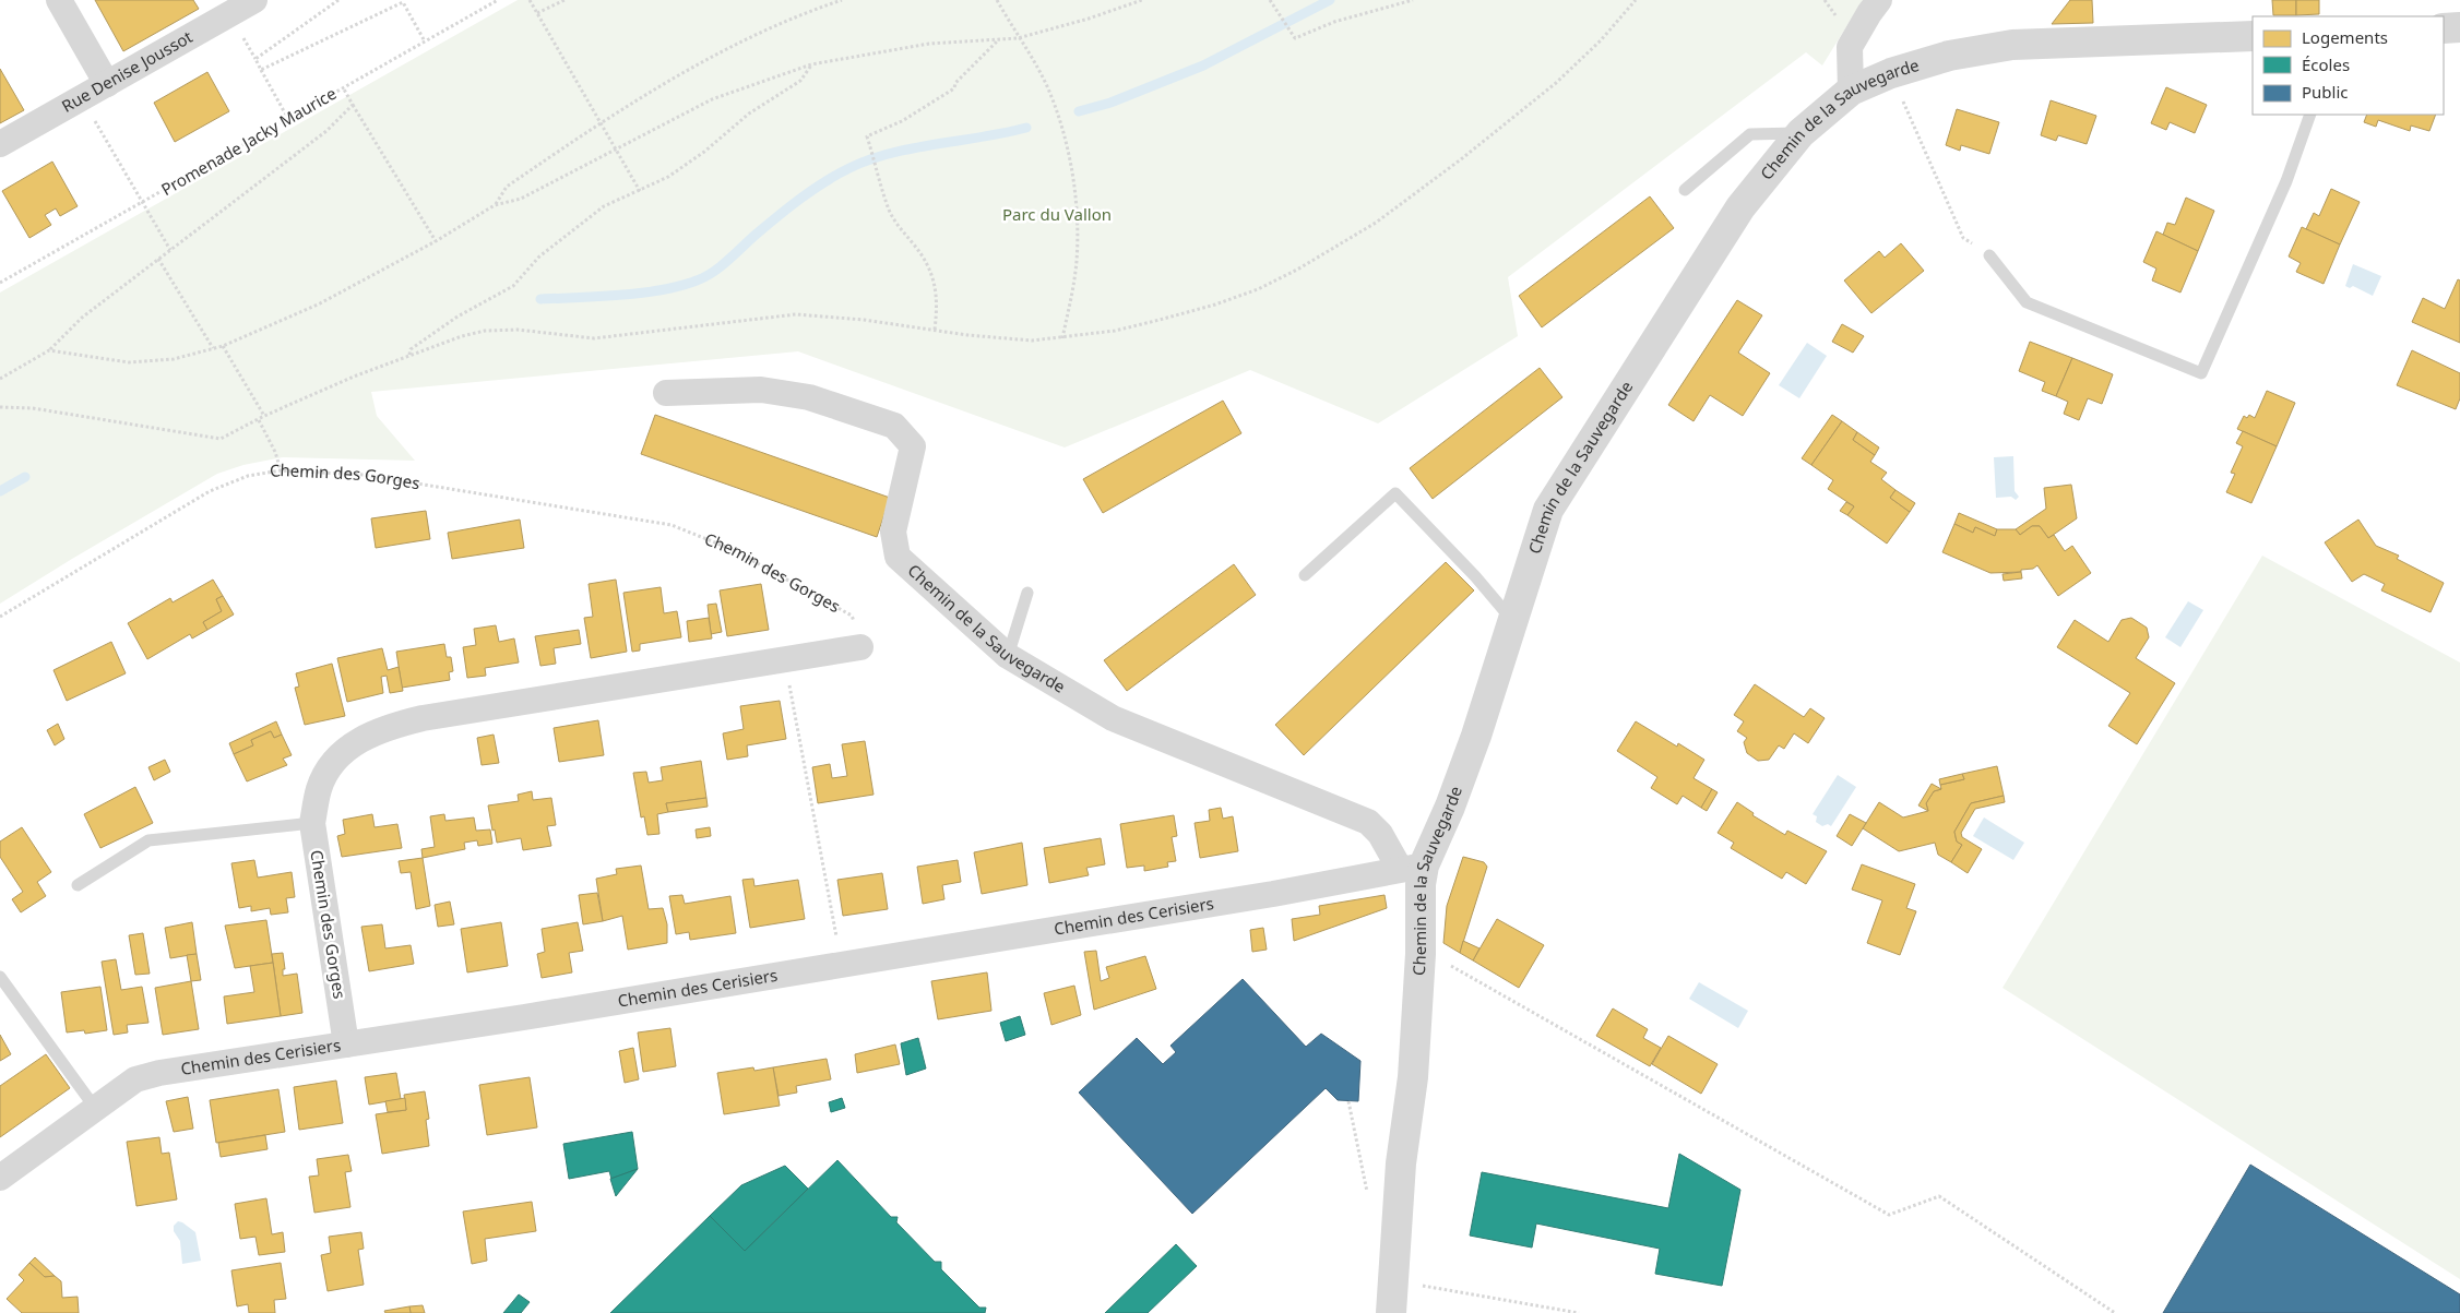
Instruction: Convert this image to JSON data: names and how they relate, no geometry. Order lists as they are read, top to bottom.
{
  "streets": {
    "street": [
      "Rue Denise Joussot",
      "Chemin de la Sauvegarde",
      "Chemin des Gorges",
      "Chemin des Cerisiers"
    ],
    "path": ["Promenade Jacky Maurice"]
  },
  "crossings": [
    ["Chemin de la Sauvegarde", "Chemin des Cerisiers"],
    ["Chemin des Gorges", "Chemin des Cerisiers"]
  ],
  "parks": ["Parc du Vallon"],
  "legend": ["Logements", "Écoles", "Public"]
}
